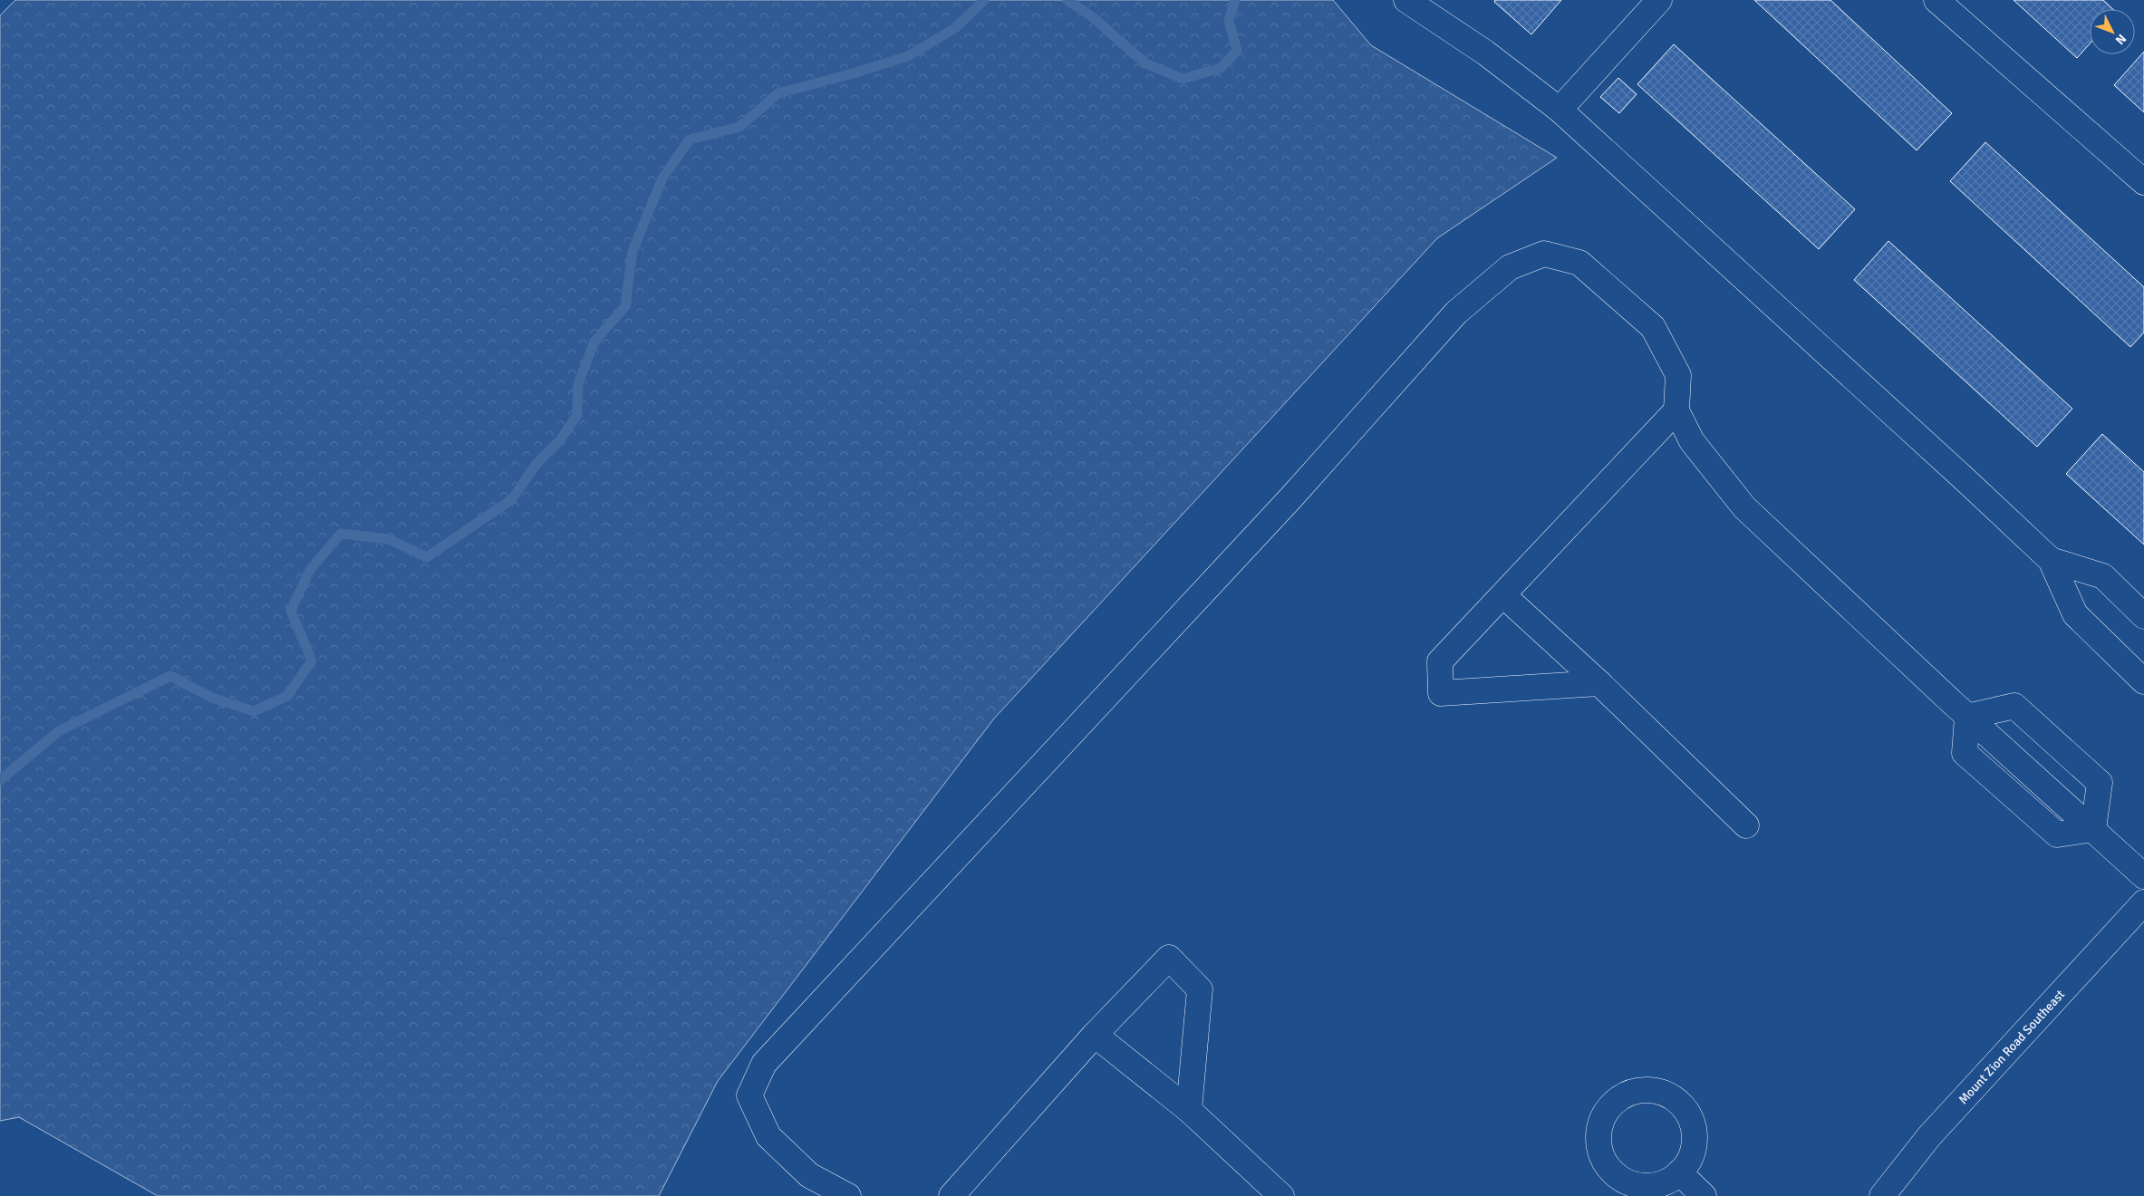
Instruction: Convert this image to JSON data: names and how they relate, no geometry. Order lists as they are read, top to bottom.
{
  "streets": {
    "street": ["Mount Zion Road Southeast"]
  },
  "north": "bottom right"
}
